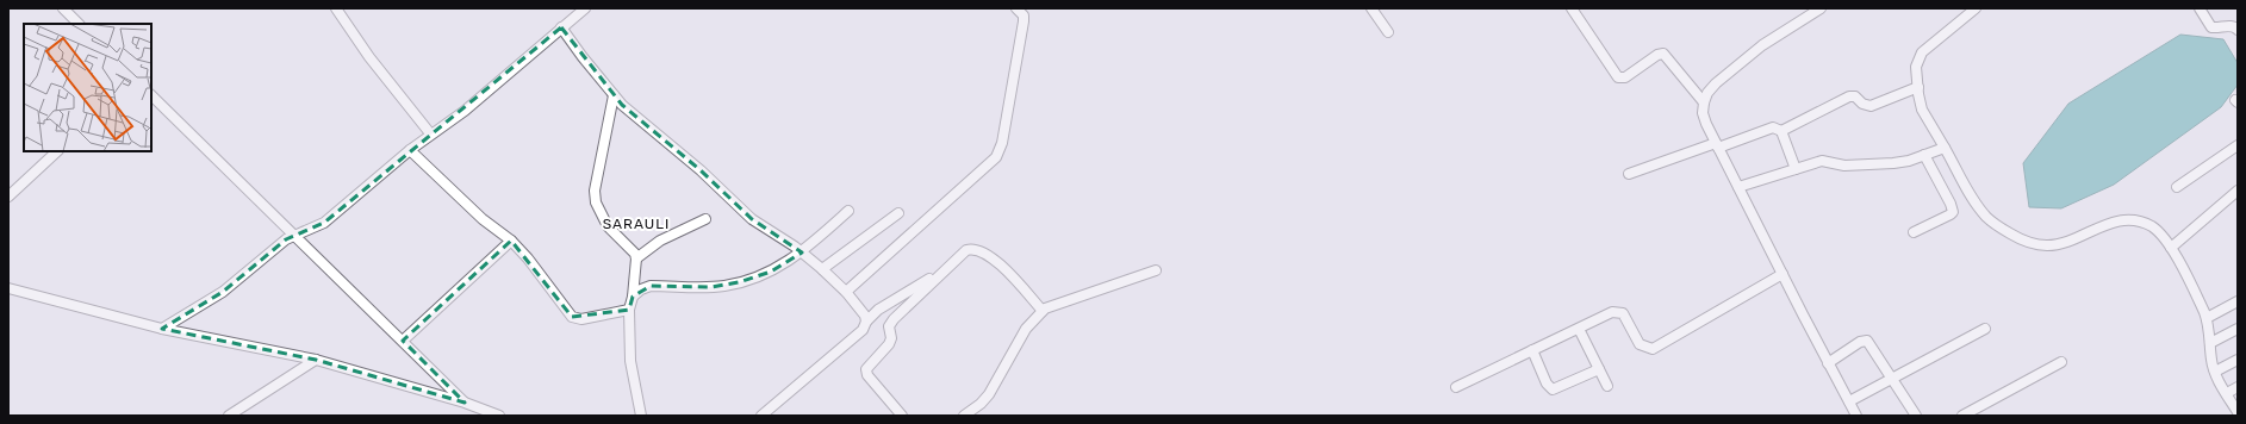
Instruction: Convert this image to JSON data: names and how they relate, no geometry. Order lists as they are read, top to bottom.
{
  "districts": ["SARAULI"]
}
